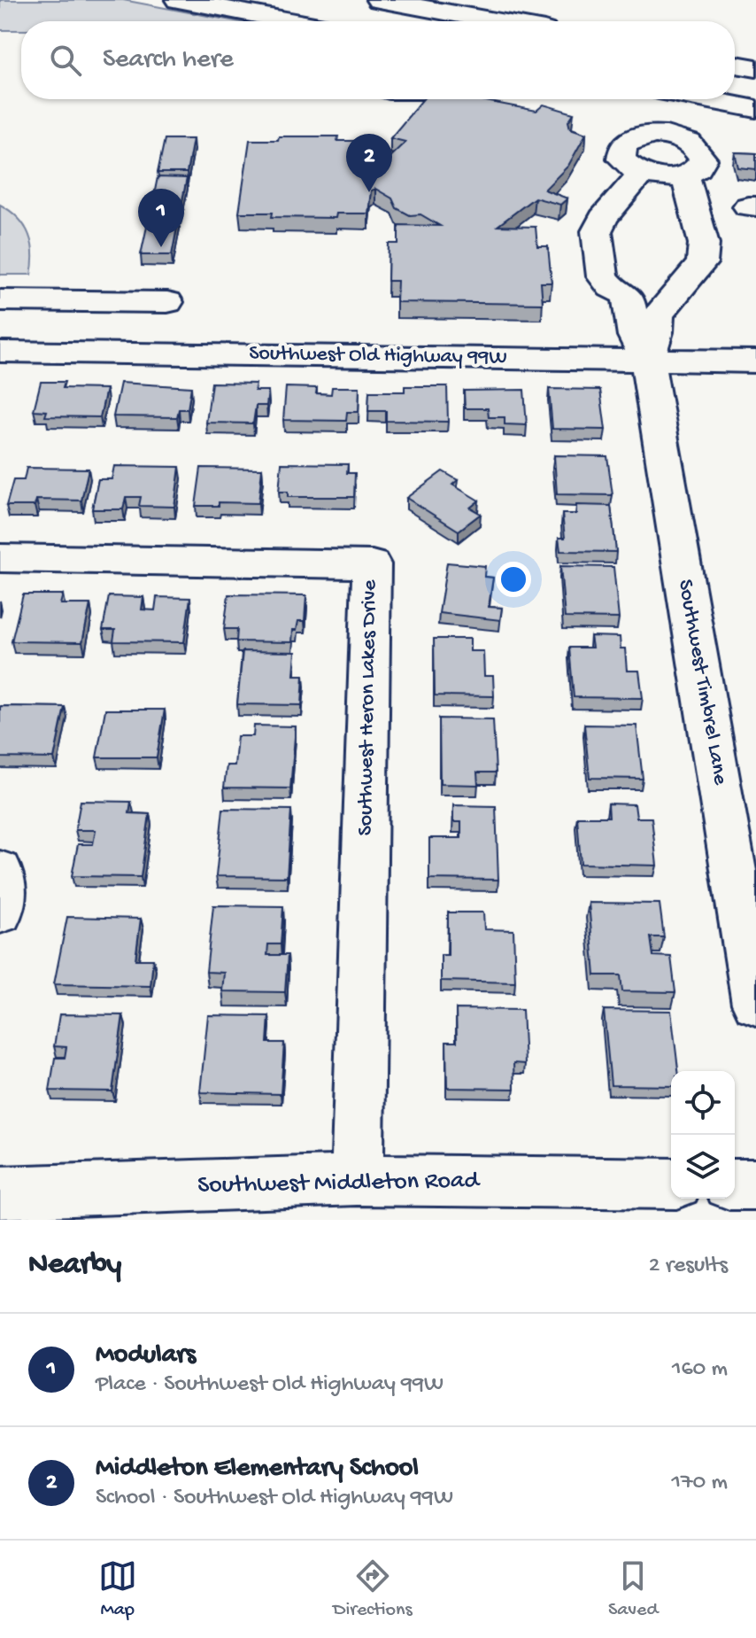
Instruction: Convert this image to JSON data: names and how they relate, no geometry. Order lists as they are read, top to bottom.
{
  "streets": {
    "main road": [
      "Southwest Old Highway 99W",
      "Southwest Timbrel Lane",
      "Southwest Heron Lakes Drive",
      "Southwest Middleton Road"
    ]
  },
  "crossings": [
    ["Southwest Old Highway 99W", "Southwest Timbrel Lane"],
    ["Southwest Heron Lakes Drive", "Southwest Middleton Road"]
  ],
  "page": {
    "search": "Search here",
    "pins": ["2", "1"],
    "heading": ["Nearby", "2 results"],
    "list": [
      {
        "mark": "1",
        "name": "Modulars",
        "note": "Place · Southwest Old Highway 99W",
        "value": "160 m"
      },
      {
        "mark": "2",
        "name": "Middleton Elementary School",
        "note": "School · Southwest Old Highway 99W",
        "value": "170 m"
      }
    ],
    "nav": ["Map", "Directions", "Saved"]
  }
}
